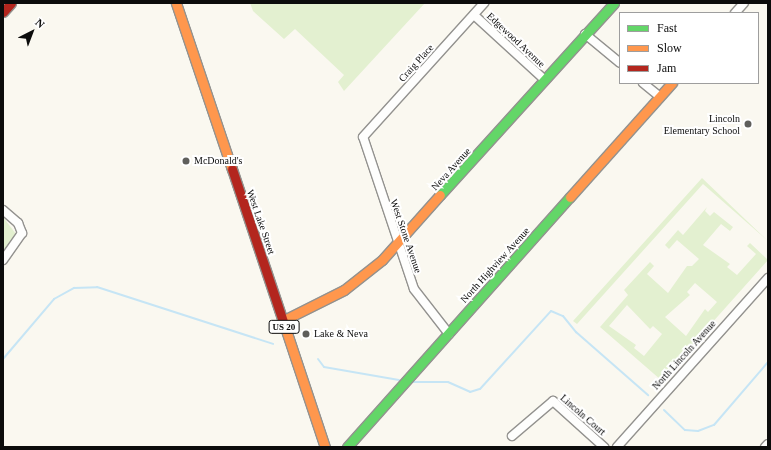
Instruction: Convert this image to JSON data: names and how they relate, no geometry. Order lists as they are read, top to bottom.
{
  "streets": {
    "street": [
      "Edgewood Avenue",
      "Craig Place",
      "Neva Avenue",
      "West Lake Street",
      "West Stone Avenue",
      "North Highview Avenue",
      "US 20",
      "North Lincoln Avenue",
      "Lincoln Court"
    ]
  },
  "crossings": [
    ["Edgewood Avenue", "Craig Place"],
    ["Edgewood Avenue", "Neva Avenue"],
    ["Craig Place", "West Stone Avenue"],
    ["Neva Avenue", "West Lake Street"],
    ["Neva Avenue", "West Stone Avenue"],
    ["West Stone Avenue", "North Highview Avenue"]
  ],
  "places": ["Lincoln Elementary School", "McDonald's", "Lake & Neva"],
  "legend": ["Fast", "Slow", "Jam"],
  "north": "top right"
}
